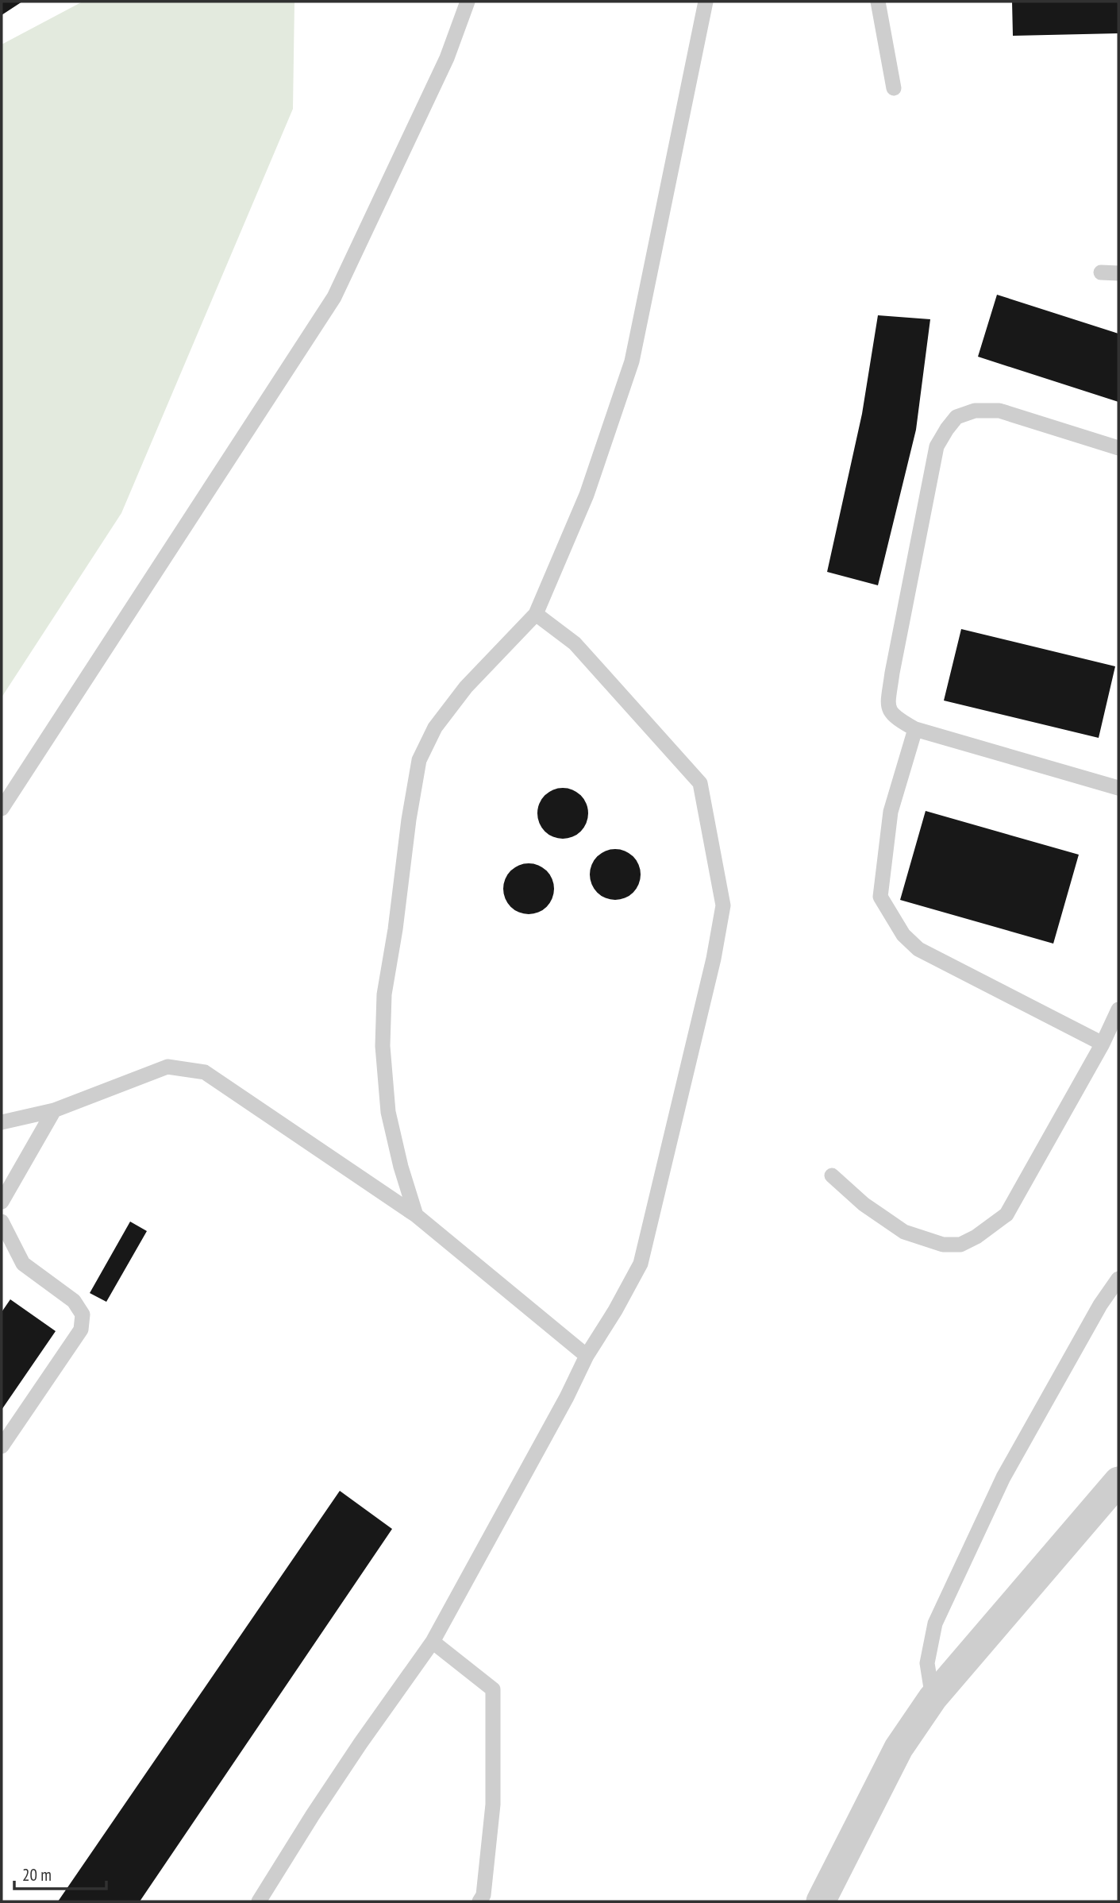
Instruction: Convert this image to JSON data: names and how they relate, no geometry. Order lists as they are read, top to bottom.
{
  "scale_bar": "20 m"
}
